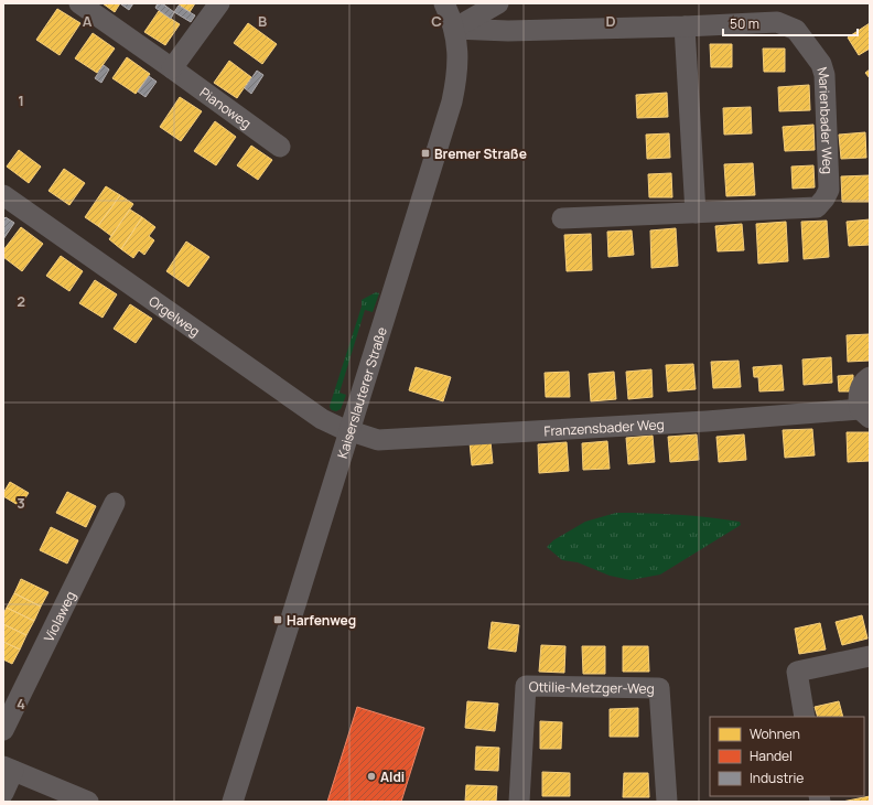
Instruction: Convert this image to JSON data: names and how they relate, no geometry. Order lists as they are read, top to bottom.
{
  "streets": {
    "street": [
      "Pianoweg",
      "Marienbader Weg",
      "Orgelweg",
      "Kaiserslauterer Straße",
      "Franzensbader Weg",
      "Violaweg",
      "Ottilie-Metzger-Weg"
    ]
  },
  "crossings": [
    ["Marienbader Weg", "Kaiserslauterer Straße"],
    ["Orgelweg", "Kaiserslauterer Straße"],
    ["Orgelweg", "Franzensbader Weg"],
    ["Kaiserslauterer Straße", "Franzensbader Weg"]
  ],
  "places": {
    "transit": ["Bremer Straße", "Harfenweg"],
    "other": ["Aldi"]
  },
  "legend": ["Wohnen", "Handel", "Industrie"],
  "scale_bar": "50 m",
  "grid": {
    "columns": [
      "A",
      "B",
      "C",
      "D"
    ],
    "rows": [
      "1",
      "2",
      "3",
      "4"
    ]
  }
}
